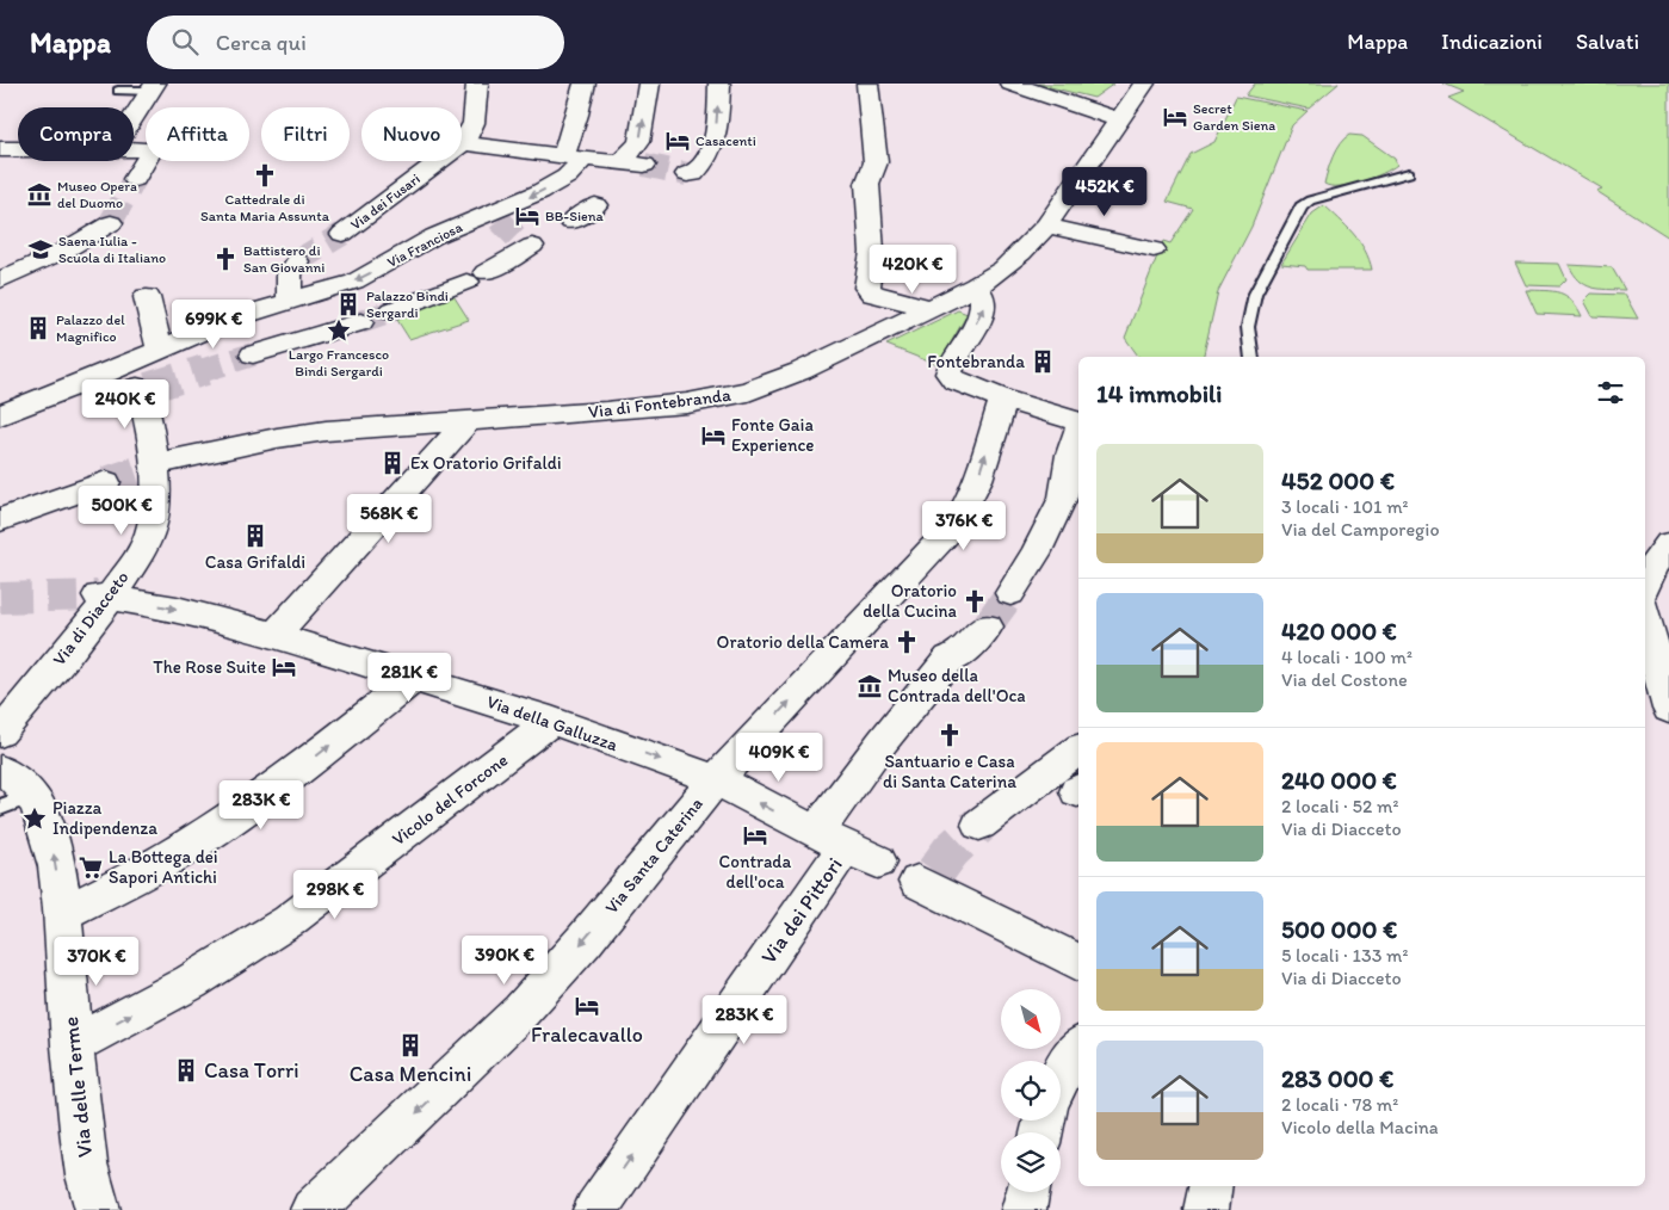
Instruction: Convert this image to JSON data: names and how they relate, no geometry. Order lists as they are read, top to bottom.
{
  "streets": {
    "street": [
      "Via dei Fusari",
      "Via Franciosa",
      "Via di Fontebranda",
      "Via di Diacceto",
      "Via della Galluzza",
      "Vicolo del Forcone",
      "Via Santa Caterina",
      "Via dei Pittori",
      "Via delle Terme"
    ]
  },
  "crossings": [
    ["Via Franciosa", "Via di Diacceto"],
    ["Via di Fontebranda", "Via di Diacceto"],
    ["Via di Diacceto", "Via della Galluzza"],
    ["Via della Galluzza", "Vicolo del Forcone"],
    ["Via della Galluzza", "Via Santa Caterina"],
    ["Via della Galluzza", "Via dei Pittori"],
    ["Vicolo del Forcone", "Via delle Terme"]
  ],
  "one_way": ["Via dei Pittori"],
  "places": {
    "hotel": [
      "Secret Garden Siena",
      "Casacenti",
      "BB-Siena",
      "Fonte Gaia Experience",
      "The Rose Suite",
      "Contrada dell'oca",
      "Fralecavallo"
    ],
    "church": [
      "Cattedrale di Santa Maria Assunta",
      "Battistero di San Giovanni",
      "Oratorio della Cucina",
      "Oratorio della Camera",
      "Santuario e Casa di Santa Caterina"
    ],
    "museum": ["Museo Opera del Duomo", "Museo della Contrada dell'Oca"],
    "school or university": ["Saena Iulia - Scuola di Italiano"],
    "building": [
      "Palazzo Bindi Sergardi",
      "Palazzo del Magnifico",
      "Fontebranda",
      "Ex Oratorio Grifaldi",
      "Casa Grifaldi",
      "Casa Mencini",
      "Casa Torri"
    ],
    "place": ["Largo Francesco Bindi Sergardi", "Piazza Indipendenza"],
    "supermarket": ["La Bottega dei Sapori Antichi"]
  },
  "north": "bottom right",
  "page": {
    "header": "Mappa",
    "search": "Cerca qui",
    "nav": ["Mappa", "Indicazioni", "Salvati"],
    "chip": [
      "Compra",
      "Affitta",
      "Filtri",
      "Nuovo"
    ],
    "price": [
      "452K €",
      "420K €",
      "699K €",
      "240K €",
      "500K €",
      "568K €",
      "376K €",
      "281K €",
      "409K €",
      "283K €",
      "298K €",
      "390K €",
      "370K €",
      "283K €"
    ],
    "heading": "14 immobili",
    "list": [
      {
        "name": "452 000 €",
        "note": "3 locali · 101 m² · Via del Camporegio"
      },
      {
        "name": "420 000 €",
        "note": "4 locali · 100 m² · Via del Costone"
      },
      {
        "name": "240 000 €",
        "note": "2 locali · 52 m² · Via di Diacceto"
      },
      {
        "name": "500 000 €",
        "note": "5 locali · 133 m² · Via di Diacceto"
      },
      {
        "name": "283 000 €",
        "note": "2 locali · 78 m² · Vicolo della Macina"
      }
    ]
  }
}
